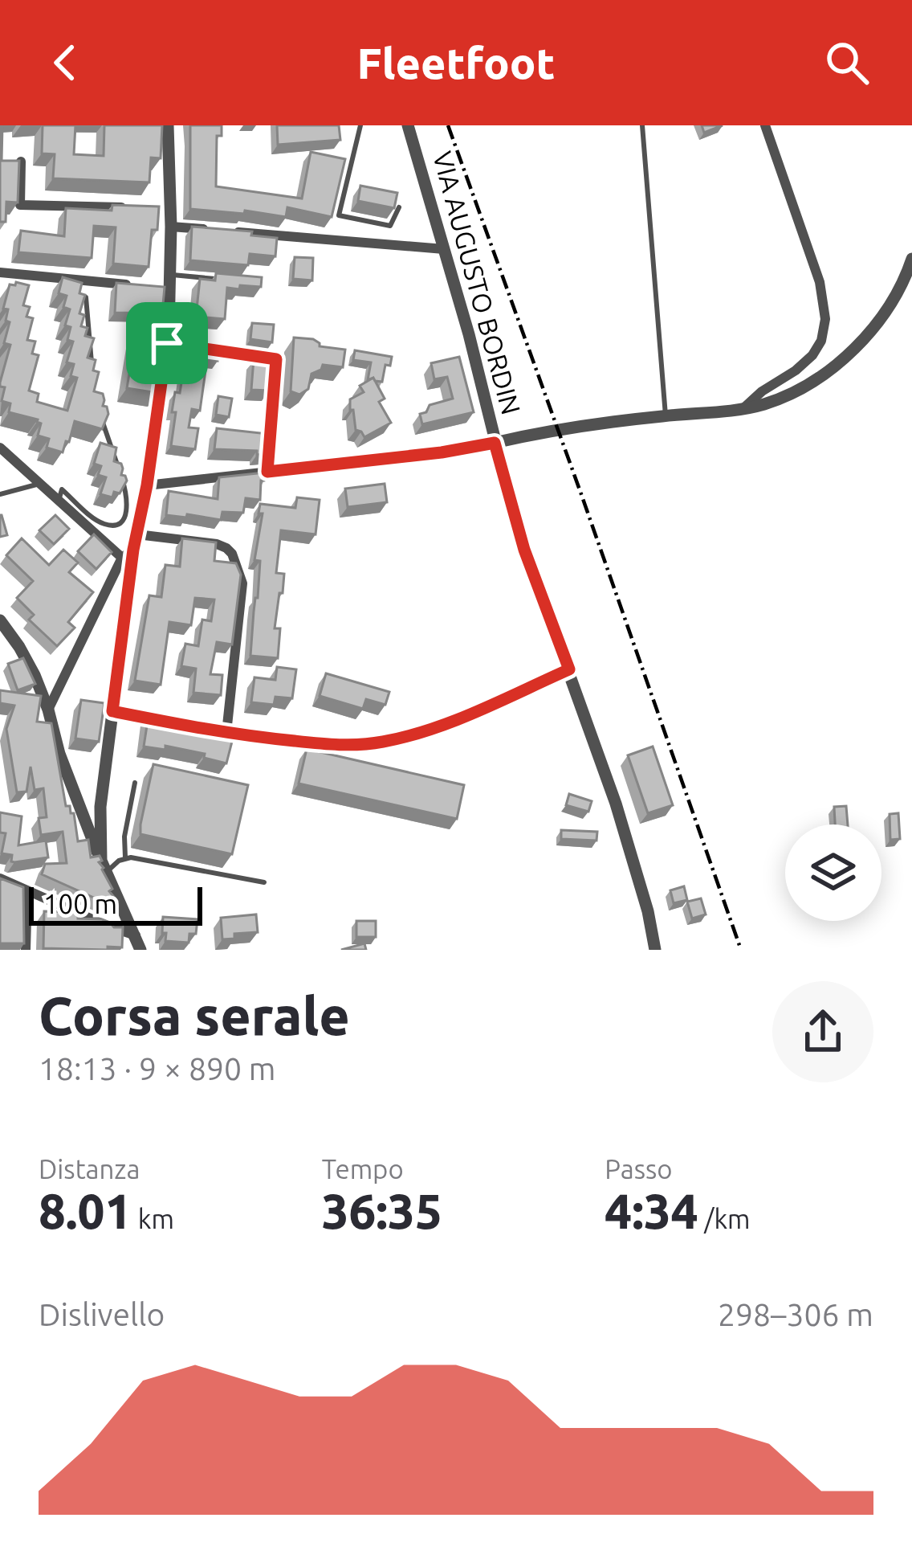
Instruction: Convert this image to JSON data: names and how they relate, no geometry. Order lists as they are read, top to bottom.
{
  "streets": {
    "street": ["VIA AUGUSTO BORDIN"]
  },
  "scale_bar": "100 m",
  "page": {
    "header": "Fleetfoot",
    "scale": "100 m",
    "heading": ["Corsa serale", "18:13 · 9 × 890 m"],
    "stats": [
      ["Distanza", "8.01 km"],
      ["Tempo", "36:35"],
      ["Passo", "4:34 /km"]
    ],
    "chart": ["Dislivello", "298–306 m"]
  }
}
